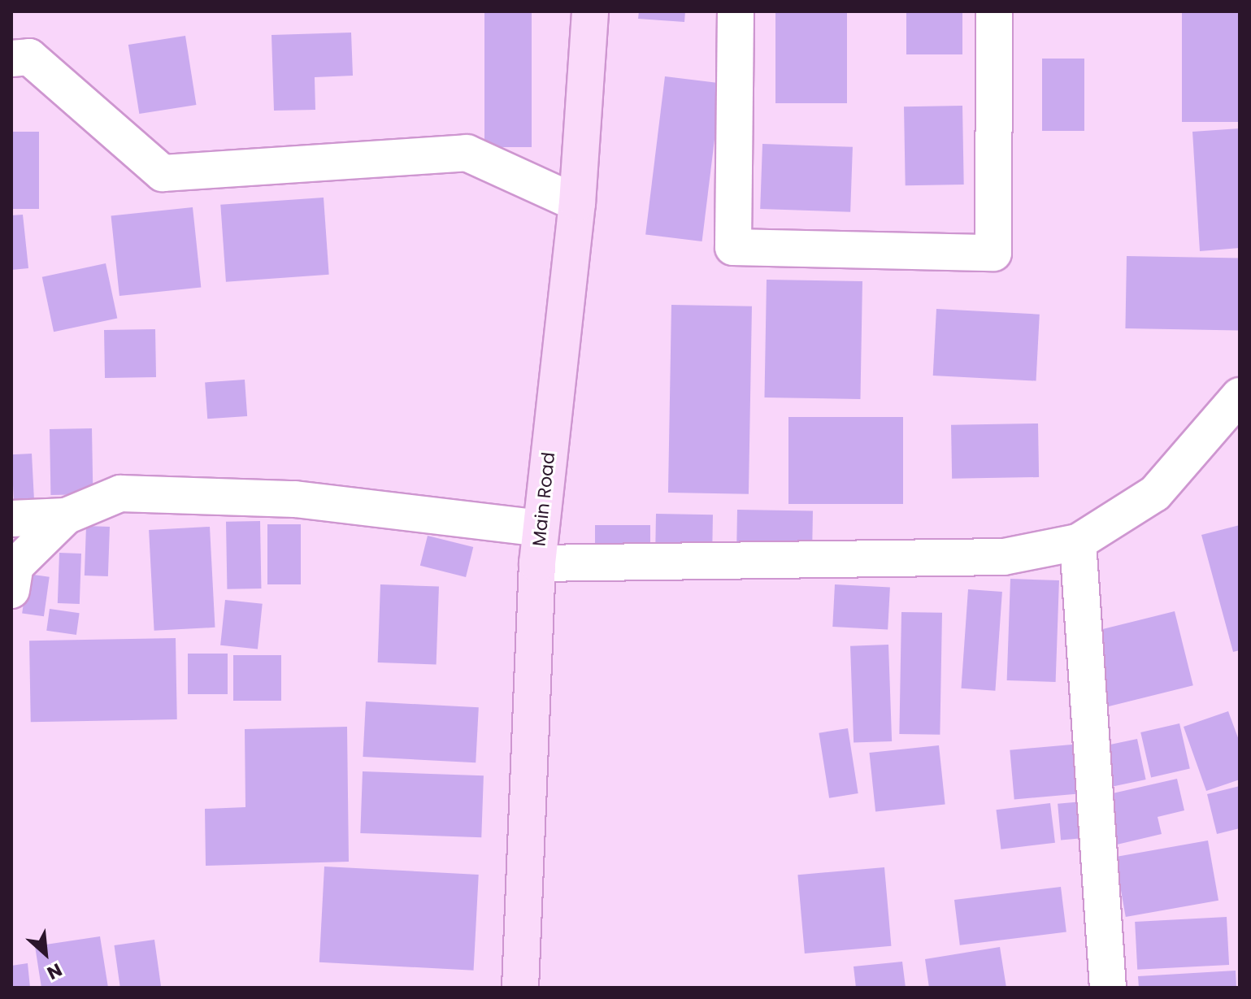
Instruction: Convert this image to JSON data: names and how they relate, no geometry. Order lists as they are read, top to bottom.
{
  "streets": {
    "main road": ["Main Road"]
  },
  "north": "bottom right"
}
